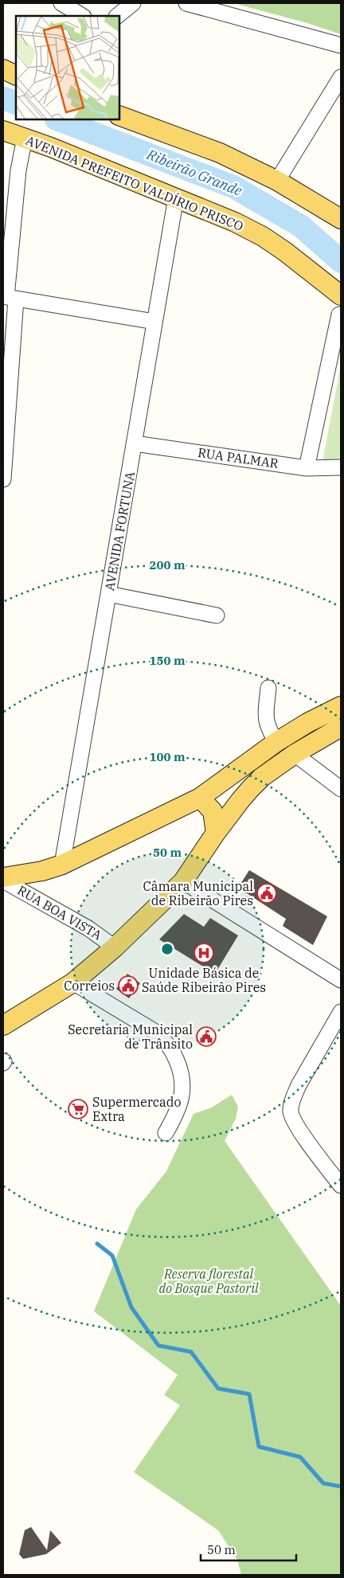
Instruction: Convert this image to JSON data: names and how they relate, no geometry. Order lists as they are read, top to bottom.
{
  "streets": {
    "main road": ["AVENIDA PREFEITO VALDÍRIO PRISCO"],
    "street": ["RUA PALMAR", "AVENIDA FORTUNA", "RUA BOA VISTA"]
  },
  "crossings": [
    ["AVENIDA PREFEITO VALDÍRIO PRISCO", "AVENIDA FORTUNA"],
    ["RUA PALMAR", "AVENIDA FORTUNA"]
  ],
  "water": ["Ribeirão Grande"],
  "parks": ["Reserva florestal do Bosque Pastoril"],
  "places": {
    "public building": ["Câmara Municipal de Ribeirão Pires", "Correios", "Secretaria Municipal de Trânsito"],
    "hospital": ["Unidade Básica de Saúde Ribeirão Pires"],
    "supermarket": ["Supermercado Extra"]
  },
  "scale_bar": "50 m",
  "rings": [
    "200 m",
    "150 m",
    "100 m",
    "50 m"
  ]
}
